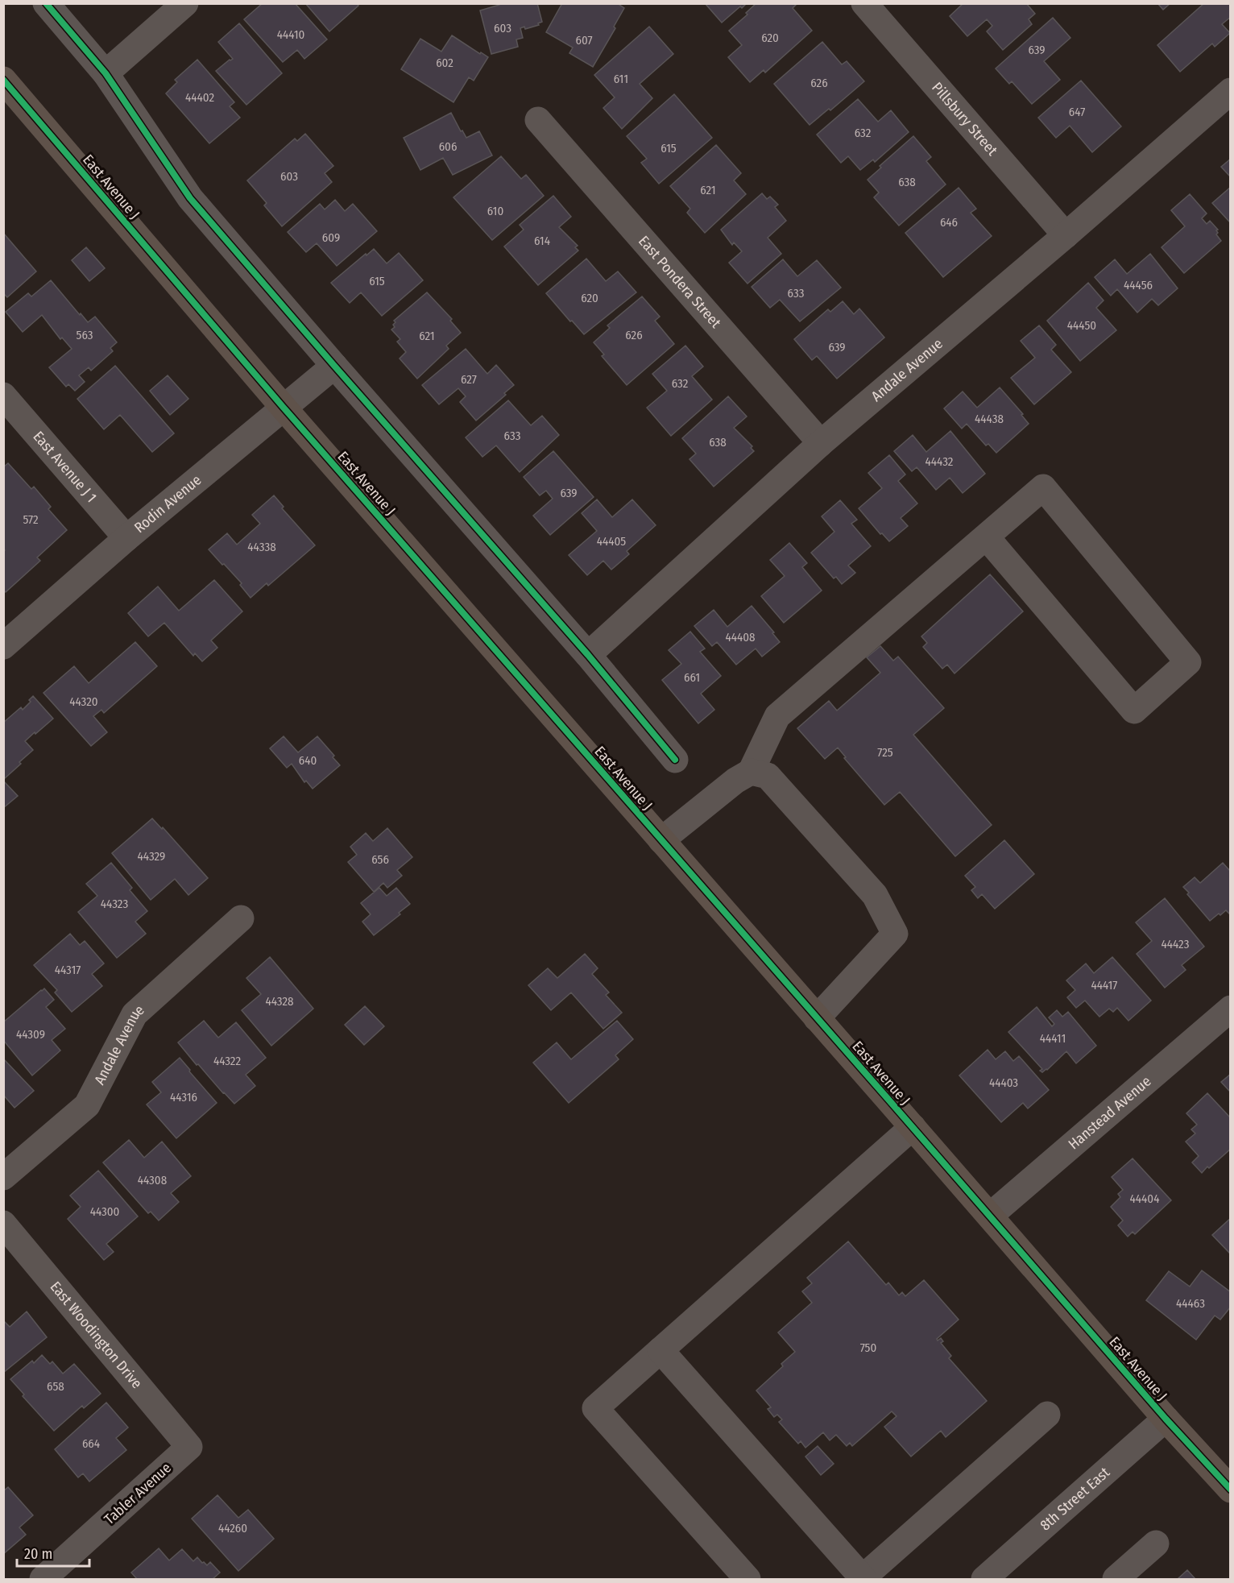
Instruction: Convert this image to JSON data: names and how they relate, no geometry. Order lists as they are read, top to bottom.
{
  "streets": {
    "main road": ["East Avenue J"],
    "street": [
      "Pillsbury Street",
      "East Pondera Street",
      "Andale Avenue",
      "East Avenue J 1",
      "Rodin Avenue",
      "Hanstead Avenue",
      "East Woodington Drive",
      "Tabler Avenue",
      "8th Street East"
    ]
  },
  "crossings": [
    ["Pillsbury Street", "Andale Avenue"],
    ["East Avenue J", "Rodin Avenue"],
    ["East Avenue J", "Hanstead Avenue"],
    ["East Avenue J", "8th Street East"],
    ["East Pondera Street", "Andale Avenue"],
    ["East Avenue J 1", "Rodin Avenue"],
    ["East Woodington Drive", "Tabler Avenue"]
  ],
  "house_numbers": [
    "603",
    "44410",
    "620",
    "607",
    "639",
    "602",
    "611",
    "626",
    "44402",
    "647",
    "632",
    "606",
    "615",
    "603",
    "638",
    "621",
    "610",
    "646",
    "609",
    "614",
    "615",
    "44456",
    "633",
    "620",
    "44450",
    "563",
    "626",
    "621",
    "639",
    "627",
    "632",
    "44438",
    "633",
    "638",
    "44432",
    "639",
    "572",
    "44405",
    "44338",
    "44408",
    "661",
    "44320",
    "725",
    "640",
    "44329",
    "656",
    "44323",
    "44423",
    "44317",
    "44417",
    "44328",
    "44309",
    "44411",
    "44322",
    "44403",
    "44316",
    "44308",
    "44404",
    "44300",
    "44463",
    "750",
    "658",
    "664",
    "44260"
  ],
  "scale_bar": "20 m"
}
